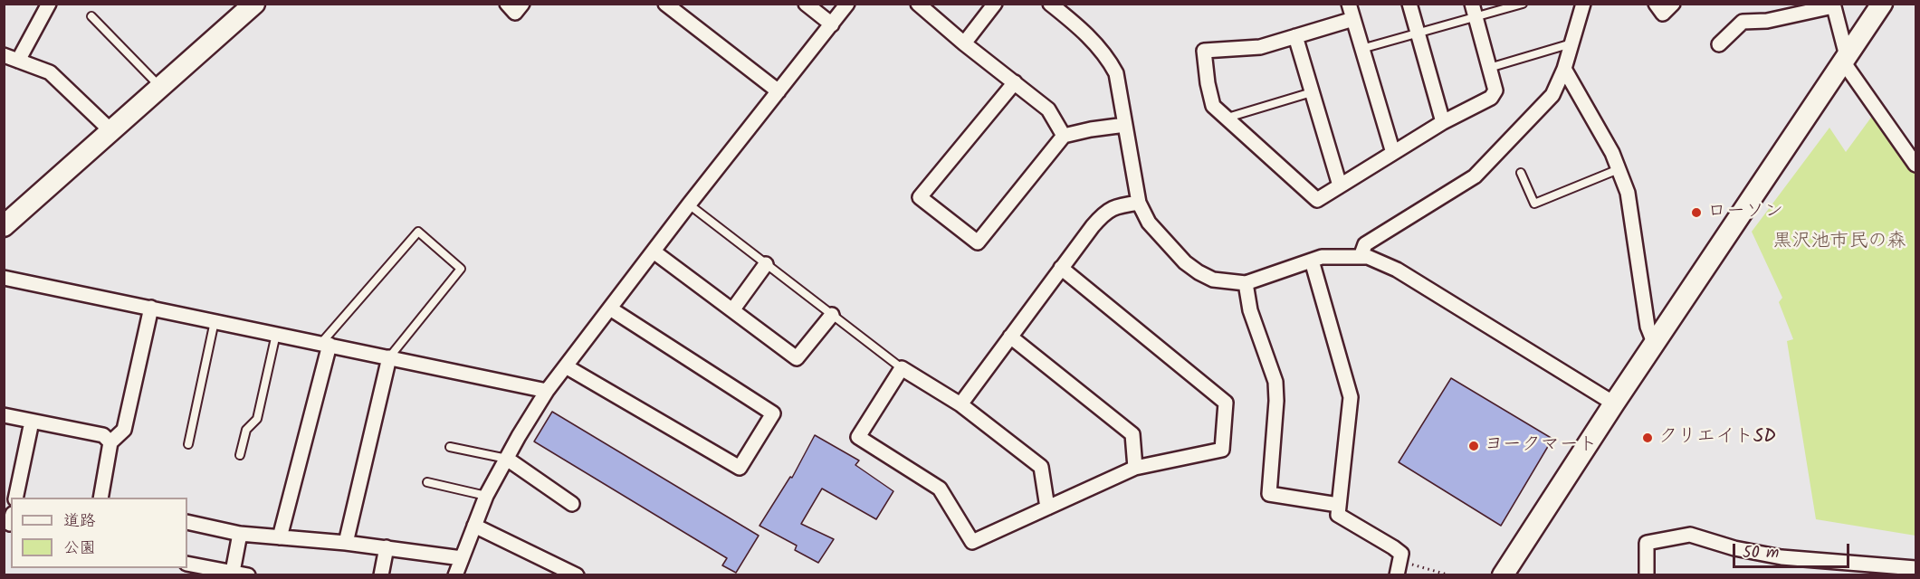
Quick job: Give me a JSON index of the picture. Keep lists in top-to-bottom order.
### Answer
{
  "parks": ["黒沢池市民の森"],
  "places": ["ローソン", "クリエイトSD", "ヨークマート"],
  "legend": ["道路", "公園"],
  "scale_bar": "50 m"
}
